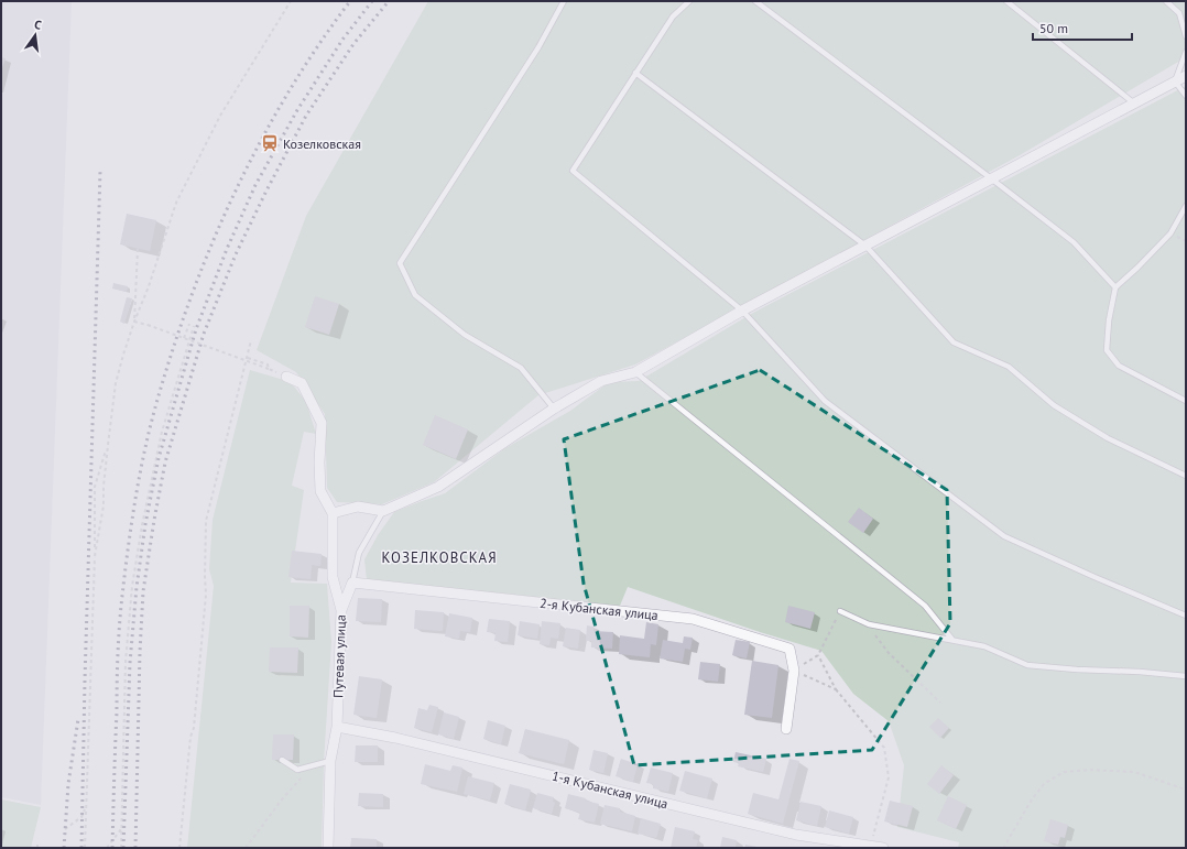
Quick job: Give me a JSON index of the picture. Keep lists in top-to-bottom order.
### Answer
{
  "streets": {
    "street": ["2-я Кубанская улица", "Путевая улица", "1-я Кубанская улица"]
  },
  "crossings": [
    ["Путевая улица", "1-я Кубанская улица"]
  ],
  "districts": ["КОЗЕЛКОВСКАЯ"],
  "places": {
    "station": ["Козелковская"]
  },
  "scale_bar": "50 m",
  "north": "top"
}
